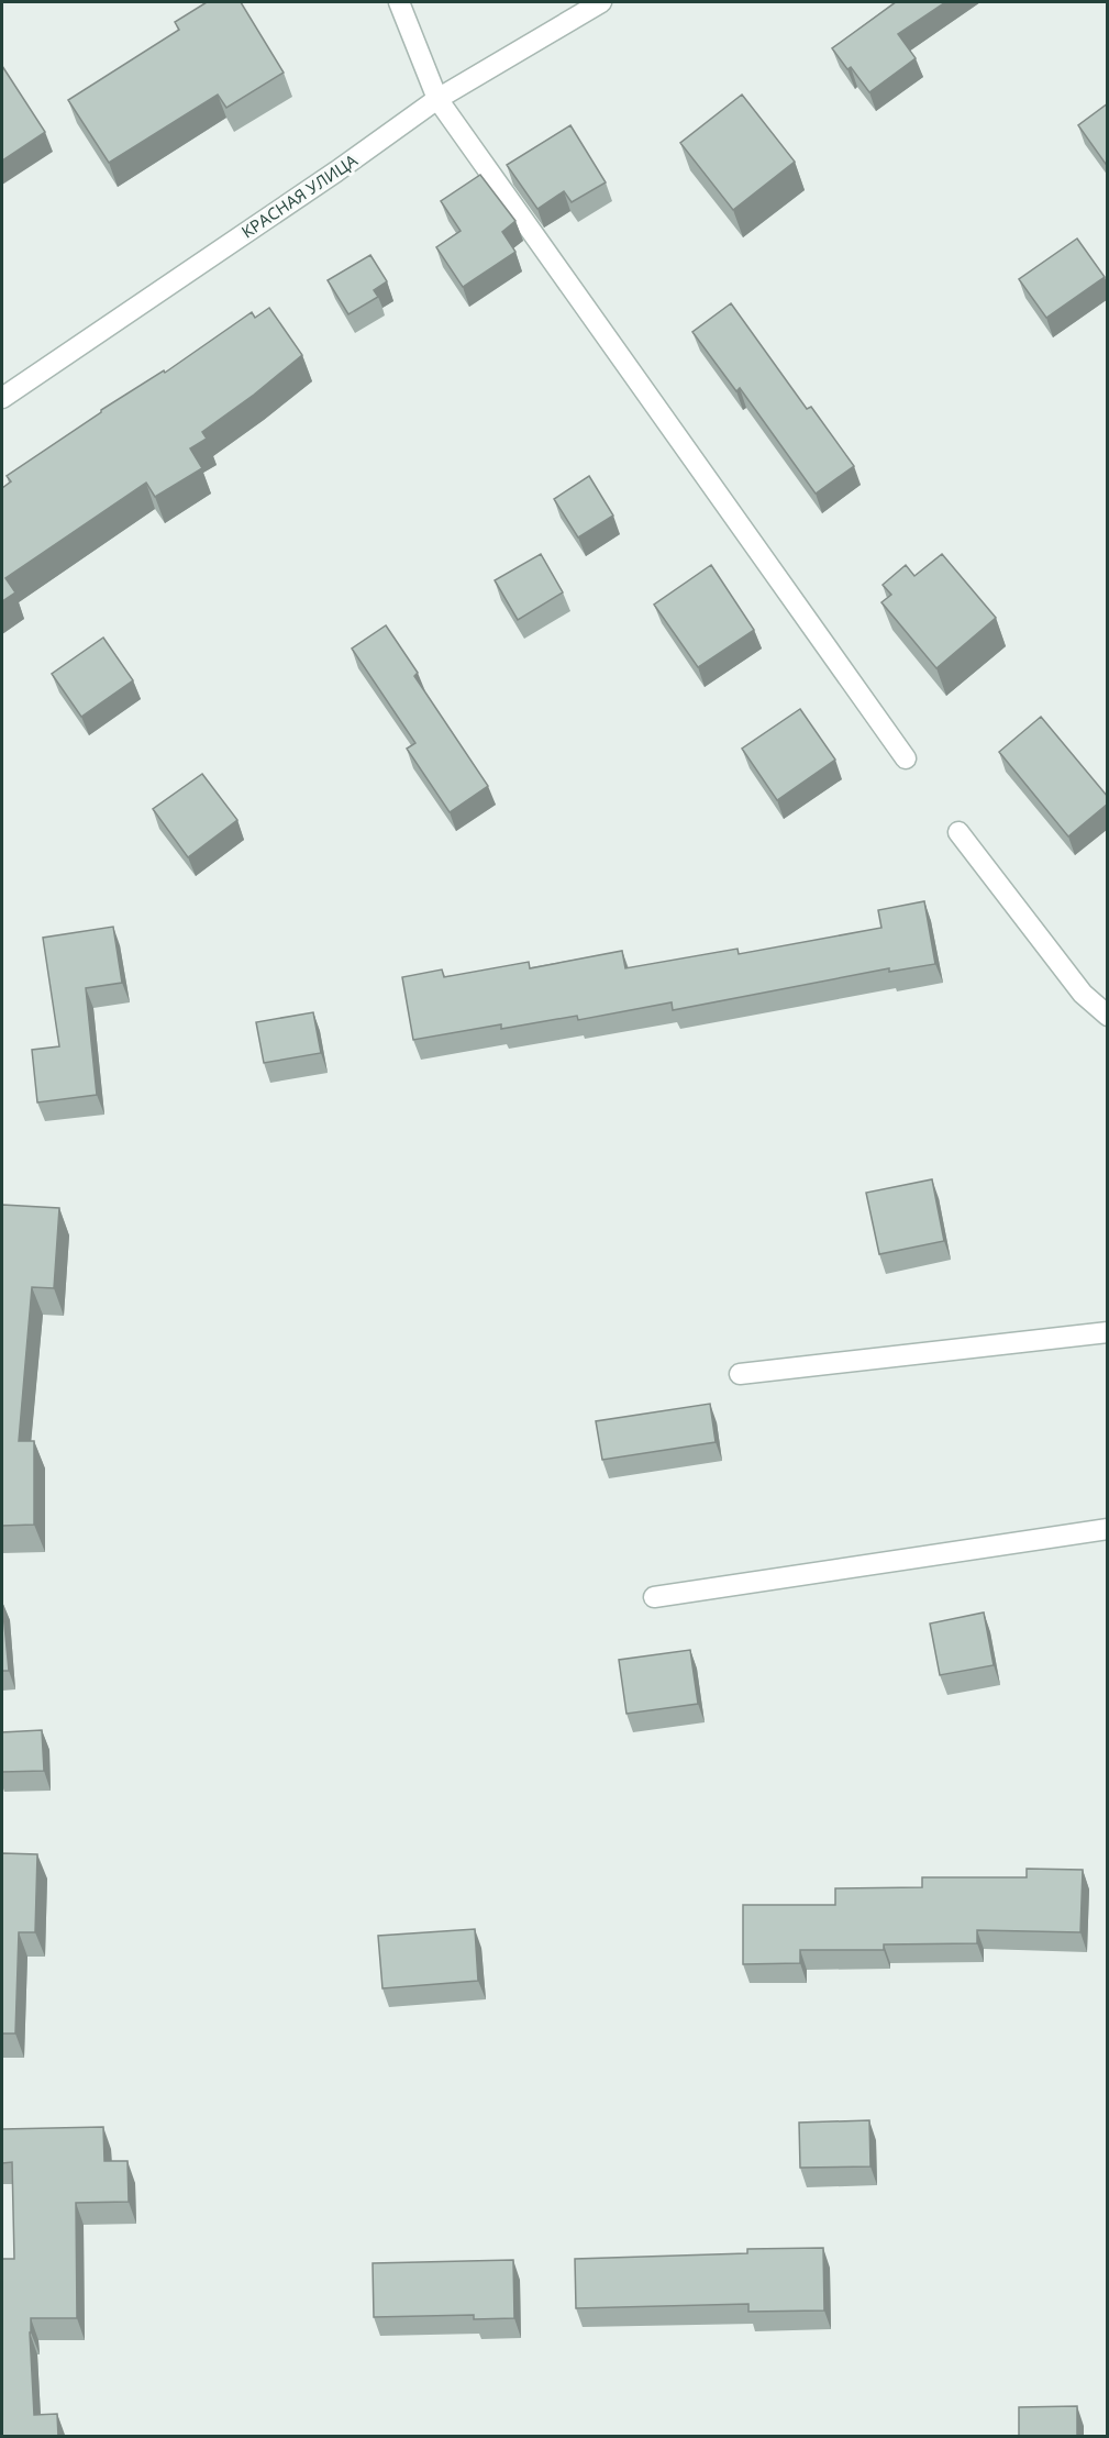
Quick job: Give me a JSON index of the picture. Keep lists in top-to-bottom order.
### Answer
{
  "streets": {
    "street": ["КРАСНАЯ УЛИЦА"]
  }
}
